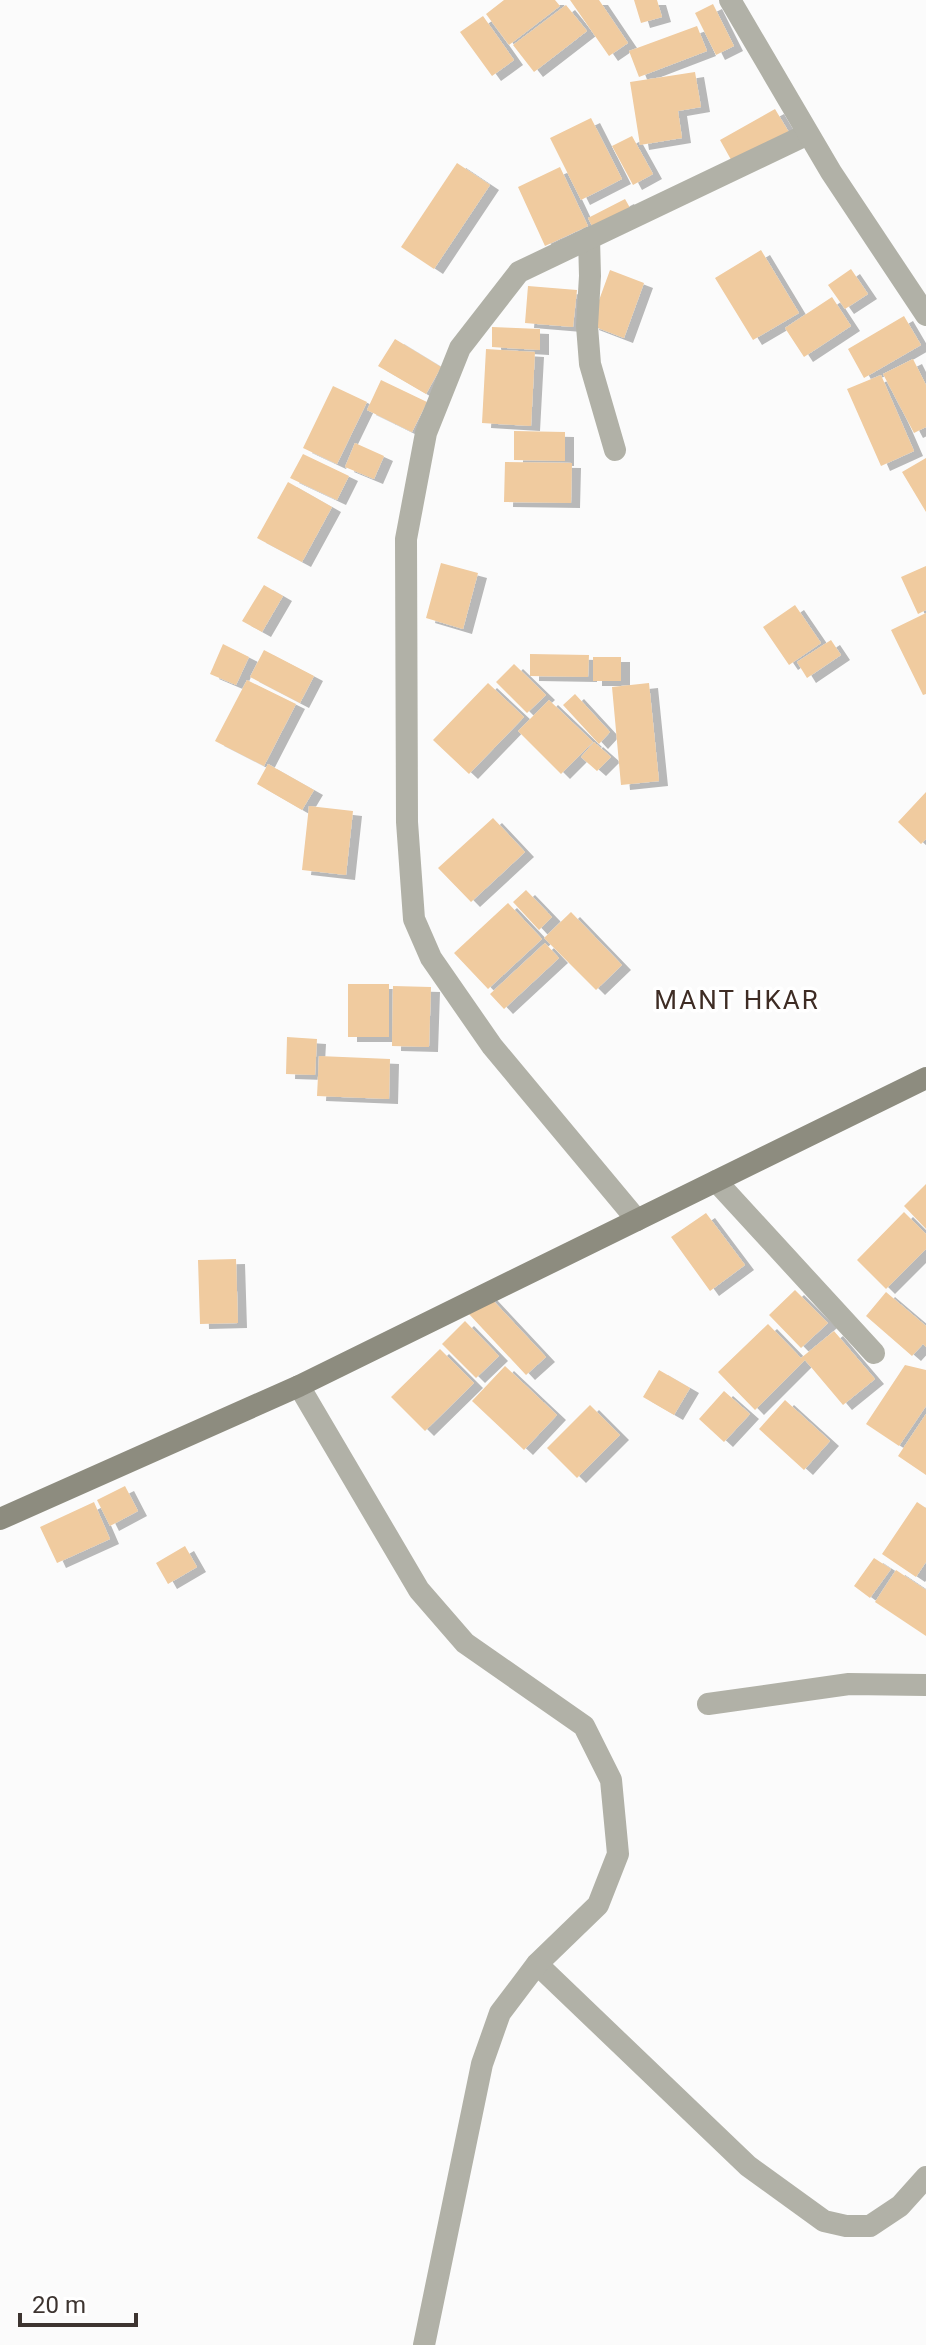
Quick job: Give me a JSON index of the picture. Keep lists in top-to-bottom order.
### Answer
{
  "districts": ["MANT HKAR"],
  "scale_bar": "20 m"
}
